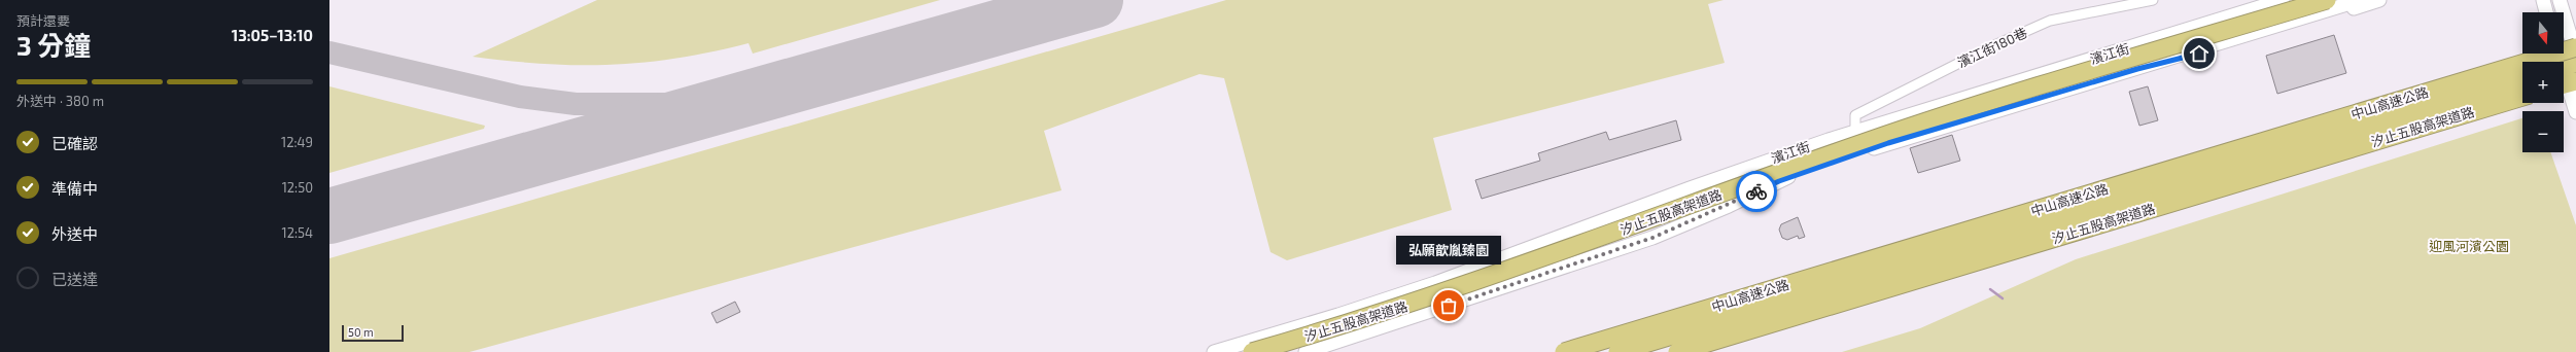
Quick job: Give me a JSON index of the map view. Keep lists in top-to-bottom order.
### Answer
{
  "streets": {
    "highway": ["中山高速公路", "汐止五股高架道路"],
    "main road": ["濱江街"],
    "street": ["濱江街180巷"]
  },
  "crossings": [
    ["濱江街180巷", "濱江街"]
  ],
  "parks": ["迎風河濱公園"],
  "places": ["弘願歆胤臻園"],
  "scale_bar": "50 m",
  "north": "bottom",
  "page": {
    "heading": ["3 分鐘", "預計還要", "13:05–13:10"],
    "map_buttons": ["+", "−"],
    "bar": "外送中 · 380 m",
    "list": [
      ["已確認", "12:49"],
      ["準備中", "12:50"],
      ["外送中", "12:54"],
      "已送達"
    ],
    "bubble": "弘願歆胤臻園",
    "scale": "50 m"
  }
}
